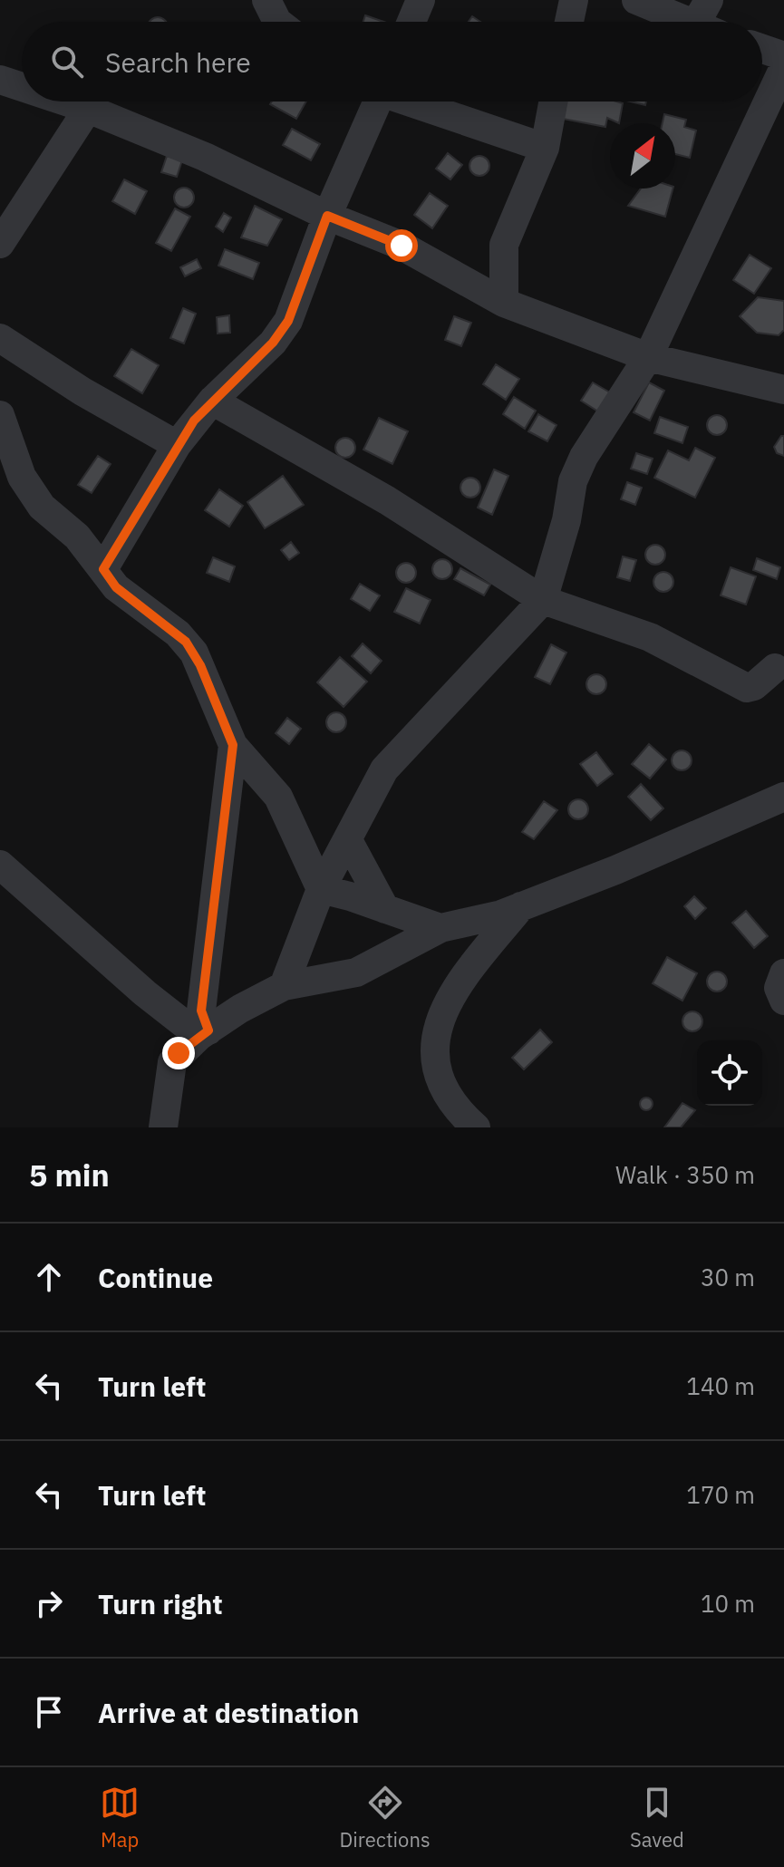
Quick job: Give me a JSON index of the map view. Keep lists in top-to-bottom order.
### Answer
{
  "north": "top right",
  "page": {
    "search": "Search here",
    "heading": ["5 min", "Walk · 350 m"],
    "list": [
      ["Continue", "30 m"],
      ["Turn left", "140 m"],
      ["Turn left", "170 m"],
      ["Turn right", "10 m"],
      "Arrive at destination"
    ],
    "nav": ["Map", "Directions", "Saved"]
  }
}
